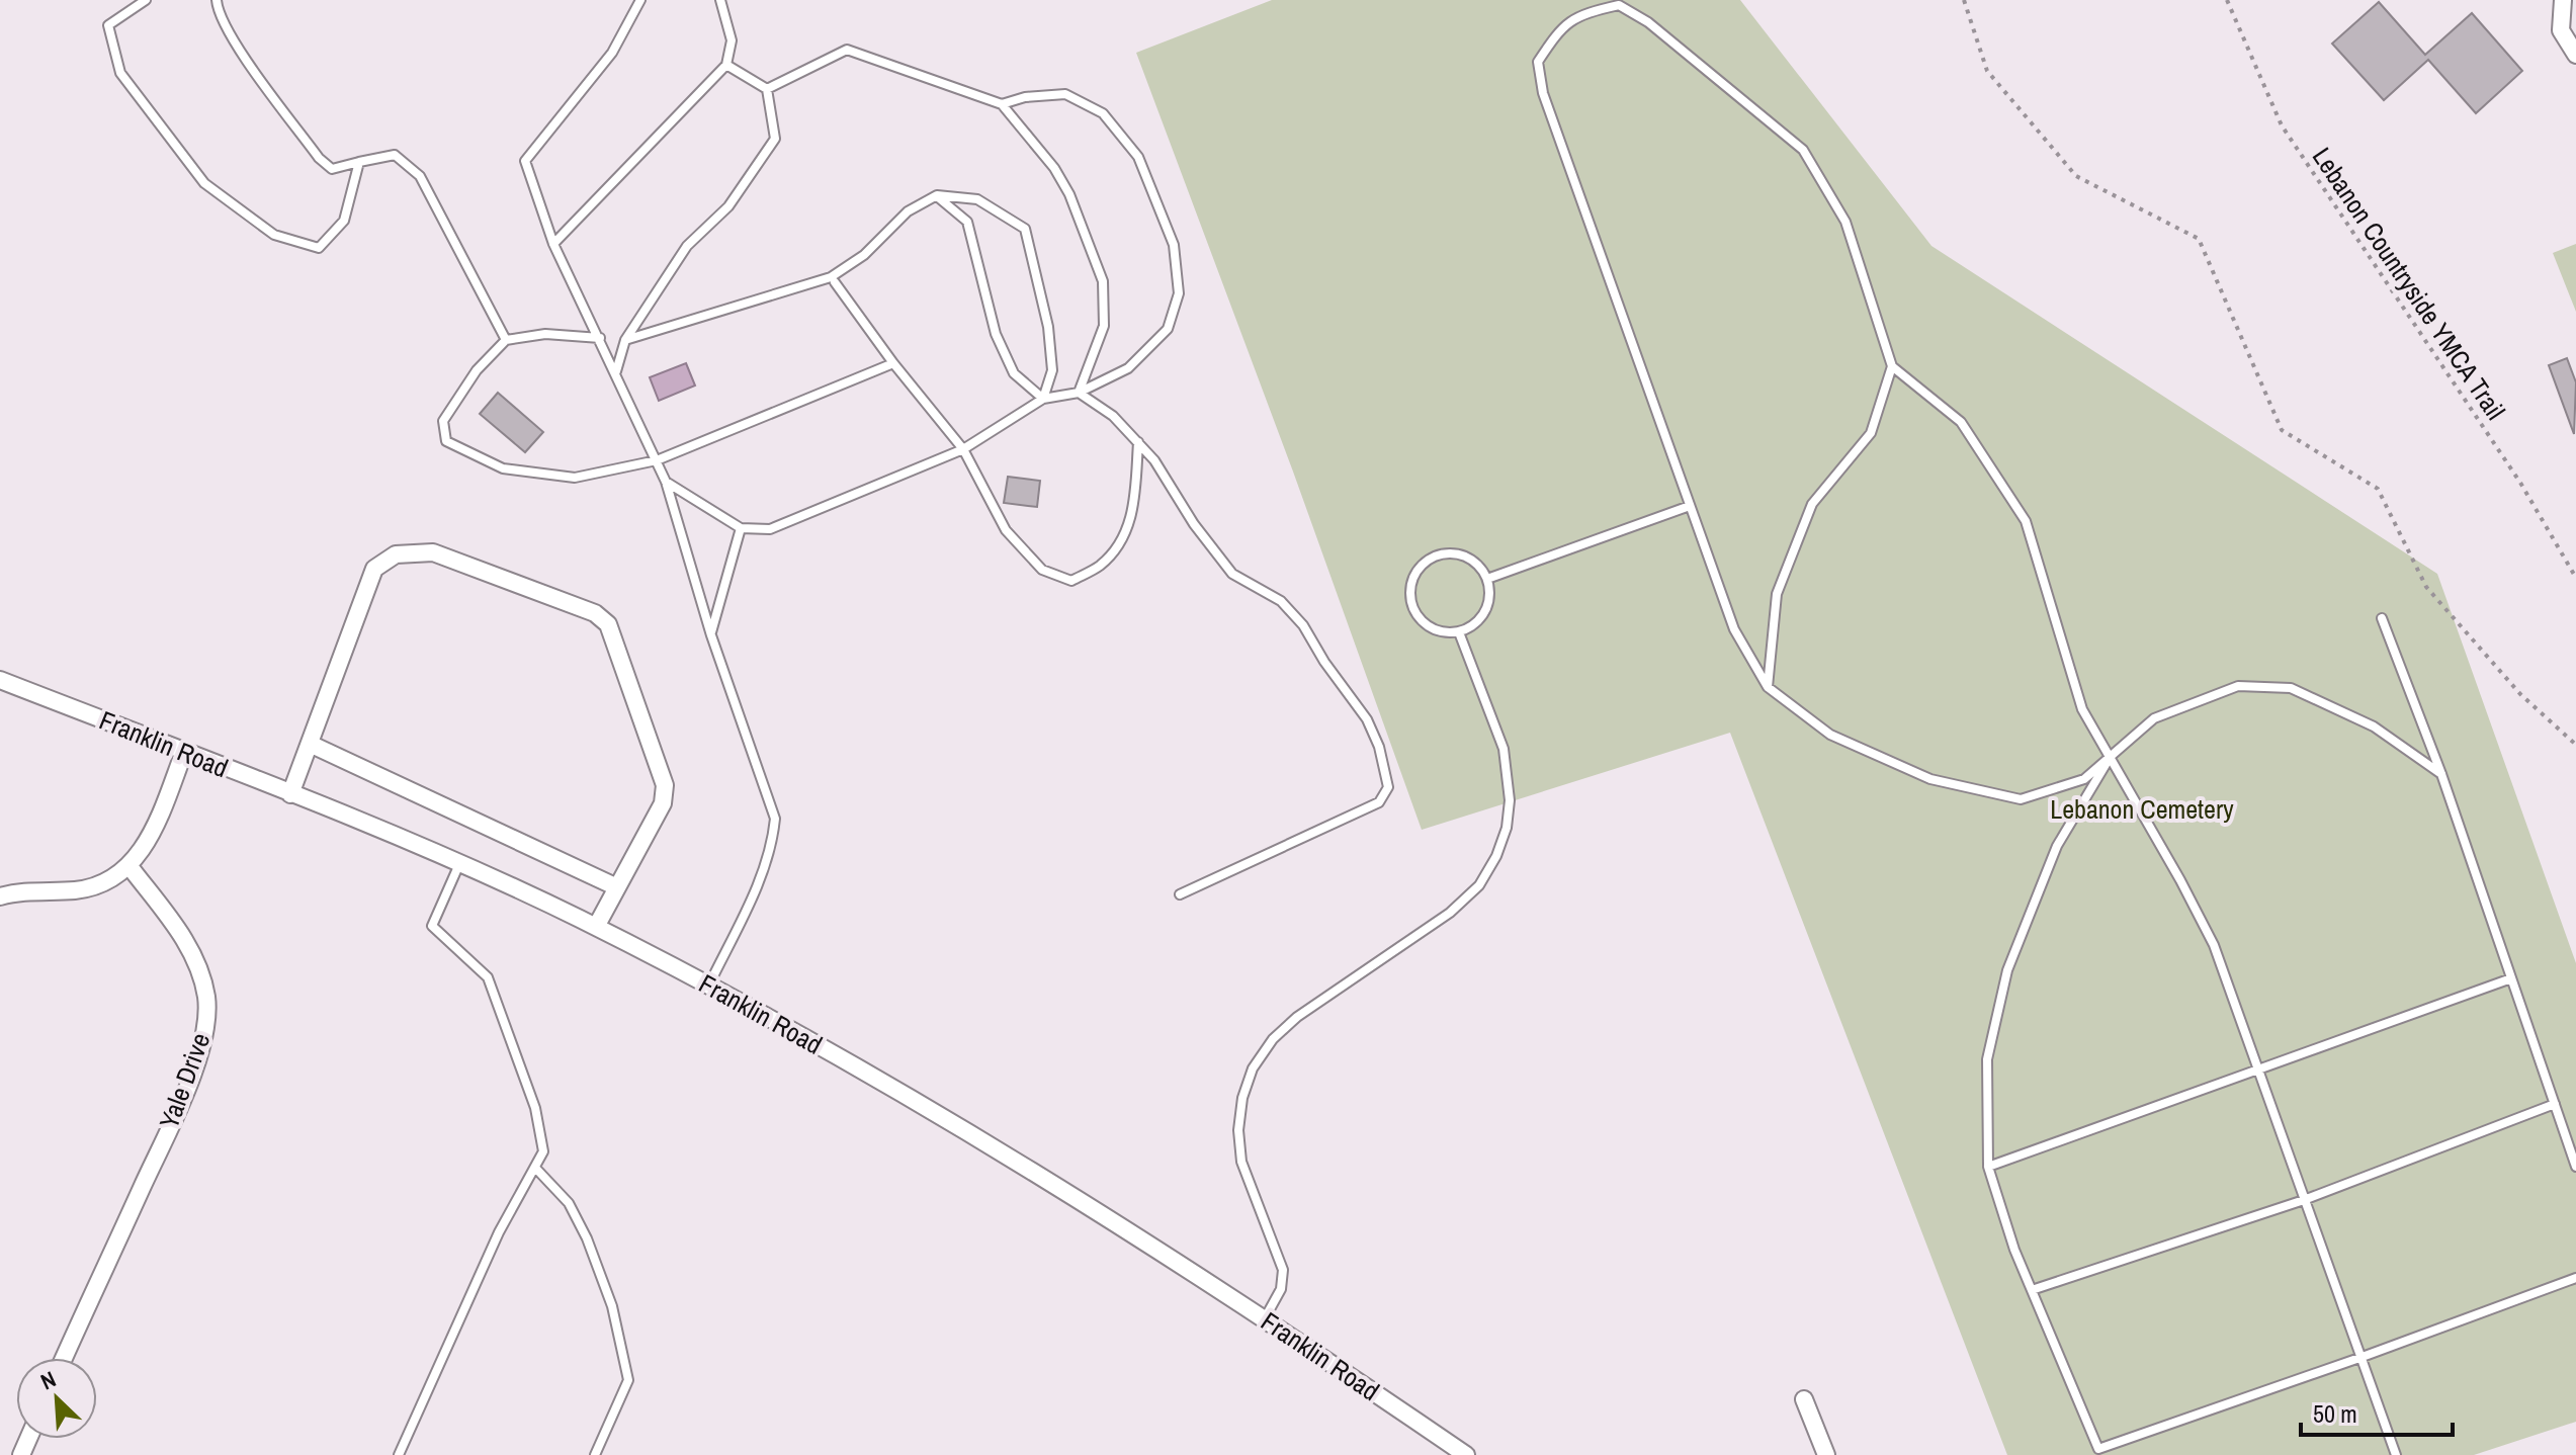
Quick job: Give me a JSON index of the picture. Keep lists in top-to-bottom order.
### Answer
{
  "streets": {
    "street": ["Franklin Road", "Yale Drive"],
    "path": ["Lebanon Countryside YMCA Trail"]
  },
  "parks": ["Lebanon Cemetery"],
  "scale_bar": "50 m",
  "north": "top left"
}
